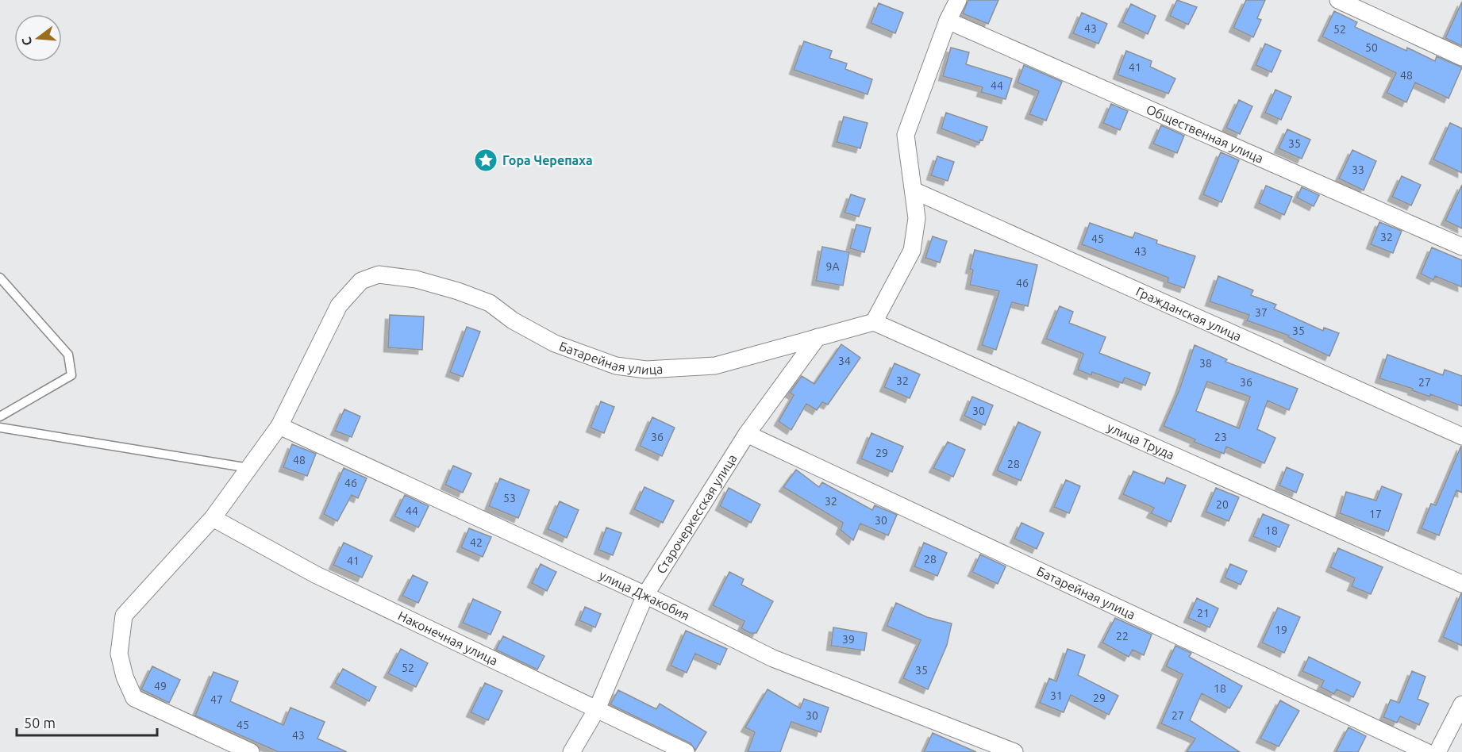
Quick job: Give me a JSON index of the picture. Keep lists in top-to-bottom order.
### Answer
{
  "streets": {
    "street": [
      "Общественная улица",
      "Гражданская улица",
      "Батарейная улица",
      "улица Труда",
      "Старочеркесская улица",
      "улица Джакобия",
      "Наконечная улица"
    ]
  },
  "crossings": [
    ["Батарейная улица", "Старочеркесская улица"],
    ["Батарейная улица", "улица Джакобия"],
    ["Батарейная улица", "Наконечная улица"],
    ["Старочеркесская улица", "улица Джакобия"],
    ["Старочеркесская улица", "Наконечная улица"]
  ],
  "places": {
    "place": ["Гора Черепаха"]
  },
  "house_numbers": [
    "43",
    "52",
    "50",
    "41",
    "48",
    "44",
    "35",
    "33",
    "32",
    "45",
    "43",
    "9А",
    "46",
    "37",
    "35",
    "34",
    "38",
    "32",
    "36",
    "27",
    "30",
    "36",
    "23",
    "29",
    "48",
    "28",
    "46",
    "53",
    "32",
    "20",
    "44",
    "17",
    "30",
    "18",
    "42",
    "28",
    "41",
    "21",
    "19",
    "22",
    "39",
    "52",
    "35",
    "49",
    "18",
    "31",
    "29",
    "47",
    "30",
    "27",
    "45",
    "43"
  ],
  "scale_bar": "50 m",
  "north": "left"
}
